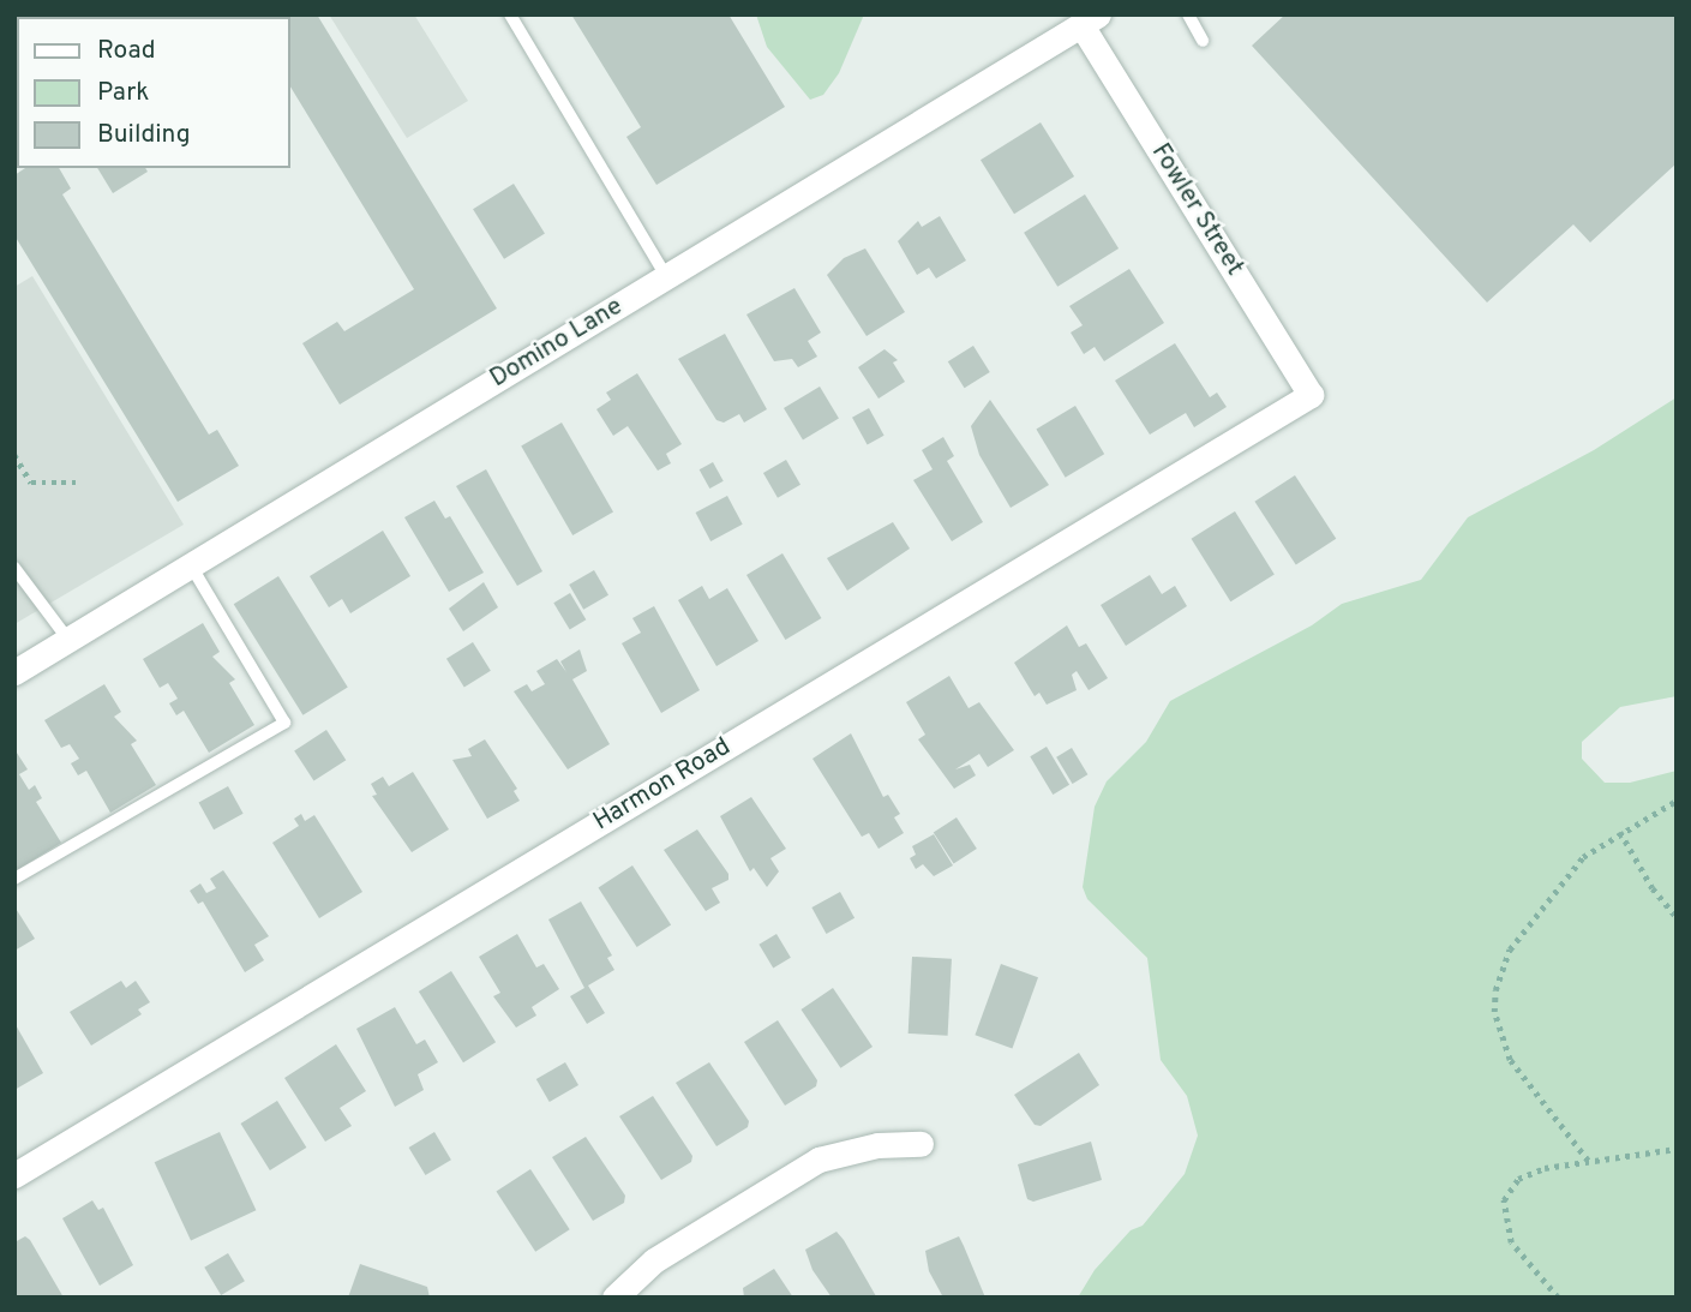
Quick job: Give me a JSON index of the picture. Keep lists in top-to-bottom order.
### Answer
{
  "streets": {
    "street": ["Fowler Street", "Domino Lane", "Harmon Road"]
  },
  "crossings": [
    ["Fowler Street", "Domino Lane"],
    ["Fowler Street", "Harmon Road"]
  ],
  "legend": ["Road", "Park", "Building"]
}
